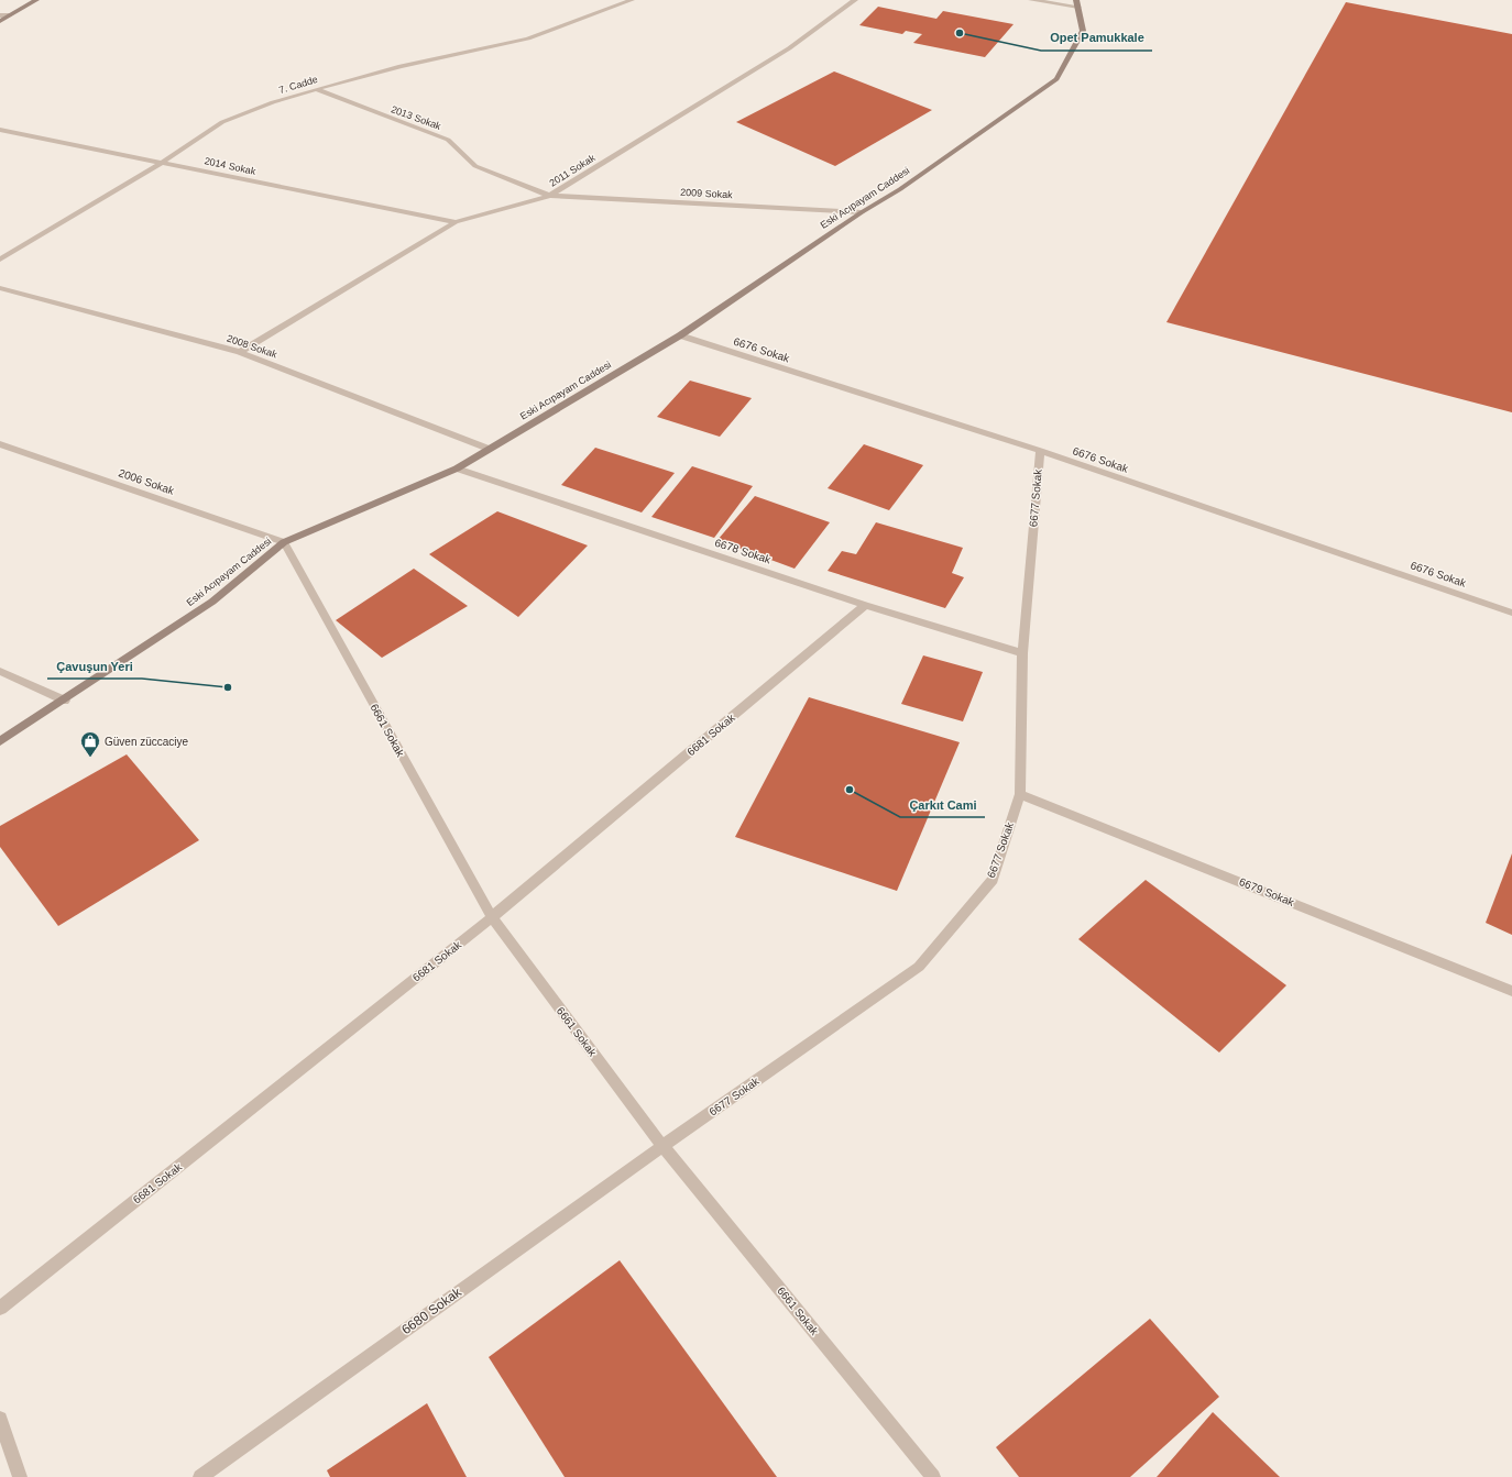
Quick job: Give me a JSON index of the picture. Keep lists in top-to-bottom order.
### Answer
{
  "streets": {
    "main road": ["Eski Acıpayam Caddesi"],
    "street": [
      "7. Cadde",
      "2013 Sokak",
      "2014 Sokak",
      "2011 Sokak",
      "2009 Sokak",
      "2008 Sokak",
      "6676 Sokak",
      "2006 Sokak",
      "6677 Sokak",
      "6678 Sokak",
      "6661 Sokak",
      "6681 Sokak",
      "6679 Sokak",
      "6680 Sokak"
    ]
  },
  "crossings": [
    ["7. Cadde", "2013 Sokak"],
    ["7. Cadde", "2014 Sokak"],
    ["2013 Sokak", "2011 Sokak"],
    ["2013 Sokak", "2009 Sokak"],
    ["2014 Sokak", "2011 Sokak"],
    ["2011 Sokak", "2009 Sokak"],
    ["2011 Sokak", "2008 Sokak"],
    ["2009 Sokak", "Eski Acıpayam Caddesi"],
    ["Eski Acıpayam Caddesi", "2008 Sokak"],
    ["Eski Acıpayam Caddesi", "6676 Sokak"],
    ["Eski Acıpayam Caddesi", "2006 Sokak"],
    ["Eski Acıpayam Caddesi", "6678 Sokak"],
    ["Eski Acıpayam Caddesi", "6661 Sokak"],
    ["6676 Sokak", "6677 Sokak"],
    ["2006 Sokak", "6661 Sokak"],
    ["6677 Sokak", "6678 Sokak"],
    ["6677 Sokak", "6661 Sokak"],
    ["6677 Sokak", "6679 Sokak"],
    ["6677 Sokak", "6680 Sokak"],
    ["6678 Sokak", "6681 Sokak"],
    ["6661 Sokak", "6681 Sokak"],
    ["6661 Sokak", "6680 Sokak"]
  ],
  "places": {
    "other": ["Opet Pamukkale", "Çavuşun Yeri", "Çarkıt Cami"],
    "shop": ["Güven züccaciye"]
  }
}
